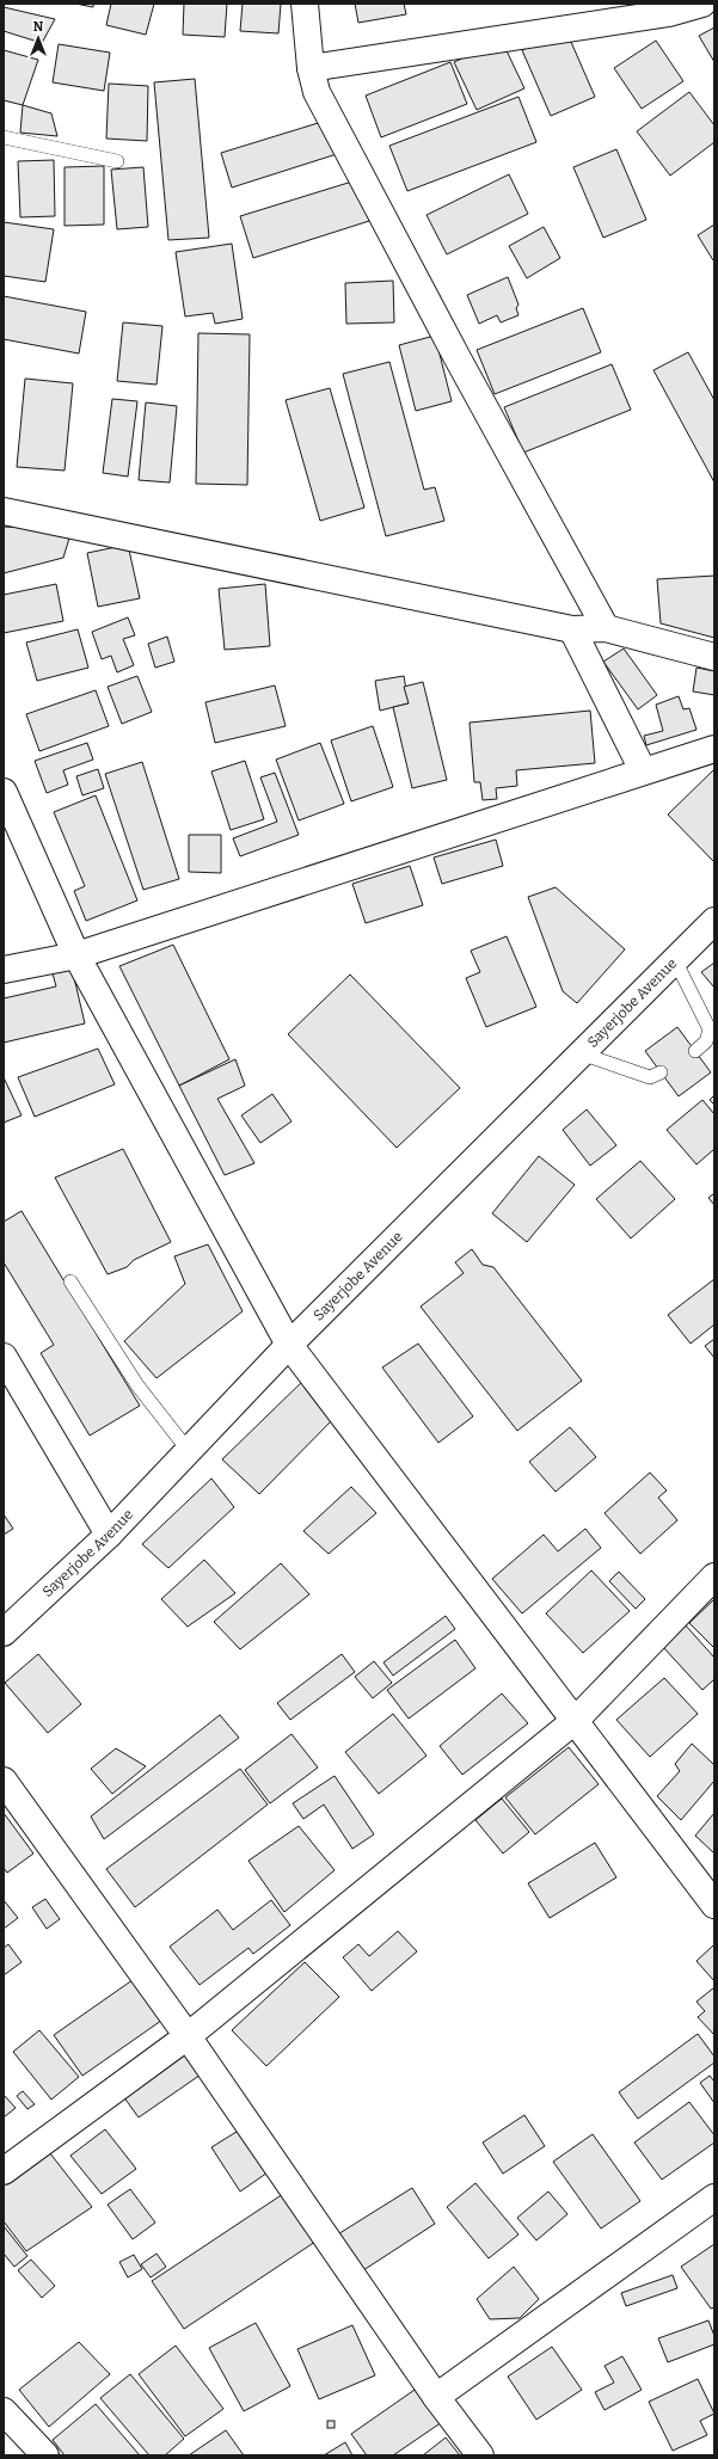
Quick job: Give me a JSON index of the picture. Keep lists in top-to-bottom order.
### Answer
{
  "streets": {
    "street": ["Sayerjobe Avenue"]
  },
  "north": "top"
}
